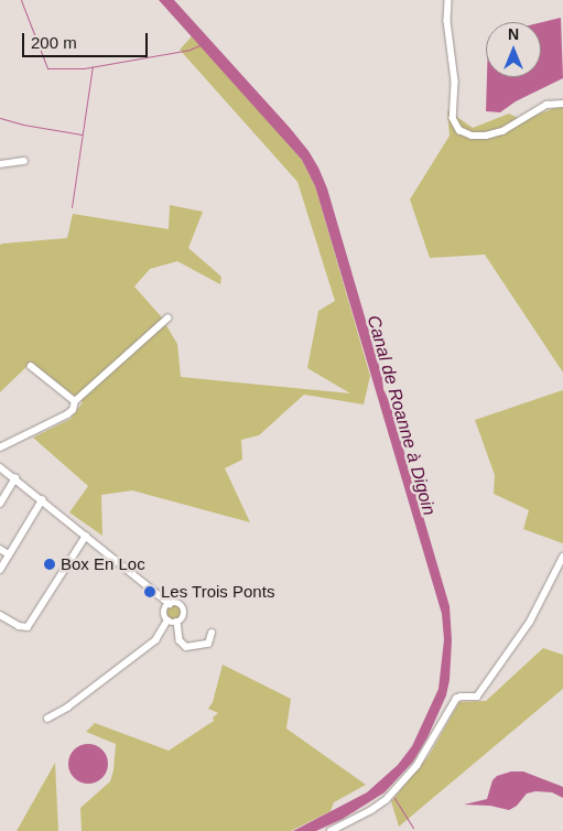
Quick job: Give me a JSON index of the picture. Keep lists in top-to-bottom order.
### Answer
{
  "water": ["Canal de Roanne à Digoin"],
  "places": ["Box En Loc", "Les Trois Ponts"],
  "scale_bar": "200 m",
  "north": "top"
}
